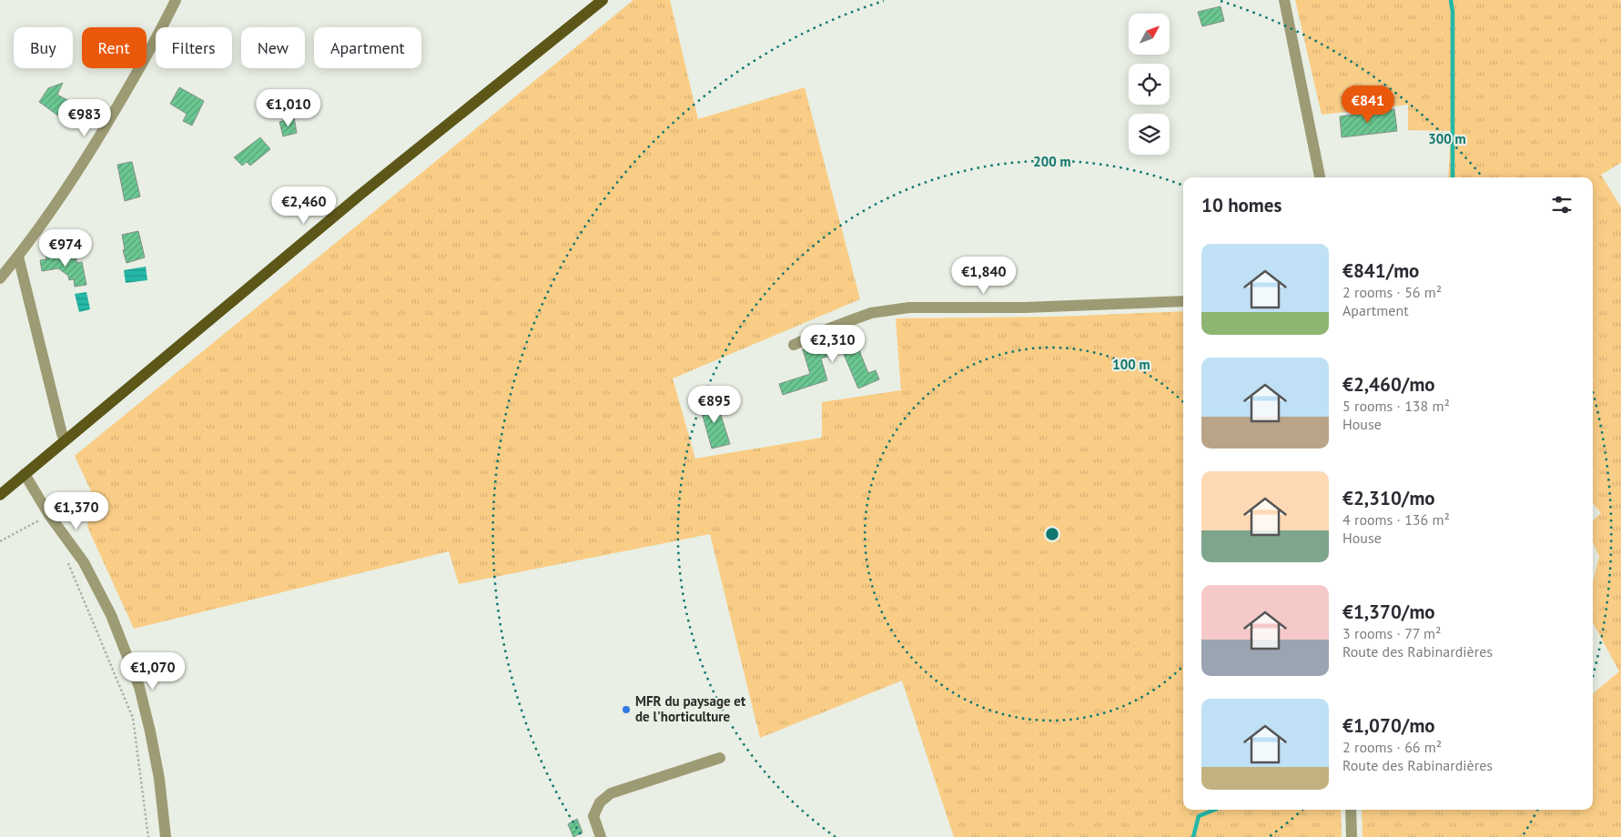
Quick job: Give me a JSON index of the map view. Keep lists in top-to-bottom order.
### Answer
{
  "places": ["MFR du paysage et de l'horticulture"],
  "north": "top right",
  "page": {
    "chip": [
      "Buy",
      "Rent",
      "Filters",
      "New",
      "Apartment"
    ],
    "price": [
      "€841",
      "€1,010",
      "€983",
      "€2,460",
      "€974",
      "€1,840",
      "€2,310",
      "€895",
      "€1,370",
      "€1,070"
    ],
    "heading": "10 homes",
    "list": [
      {
        "name": "€841/mo",
        "note": "2 rooms · 56 m² · Apartment"
      },
      {
        "name": "€2,460/mo",
        "note": "5 rooms · 138 m² · House"
      },
      {
        "name": "€2,310/mo",
        "note": "4 rooms · 136 m² · House"
      },
      {
        "name": "€1,370/mo",
        "note": "3 rooms · 77 m² · Route des Rabinardières"
      },
      {
        "name": "€1,070/mo",
        "note": "2 rooms · 66 m² · Route des Rabinardières"
      }
    ]
  },
  "rings": ["300 m", "200 m", "100 m"]
}
